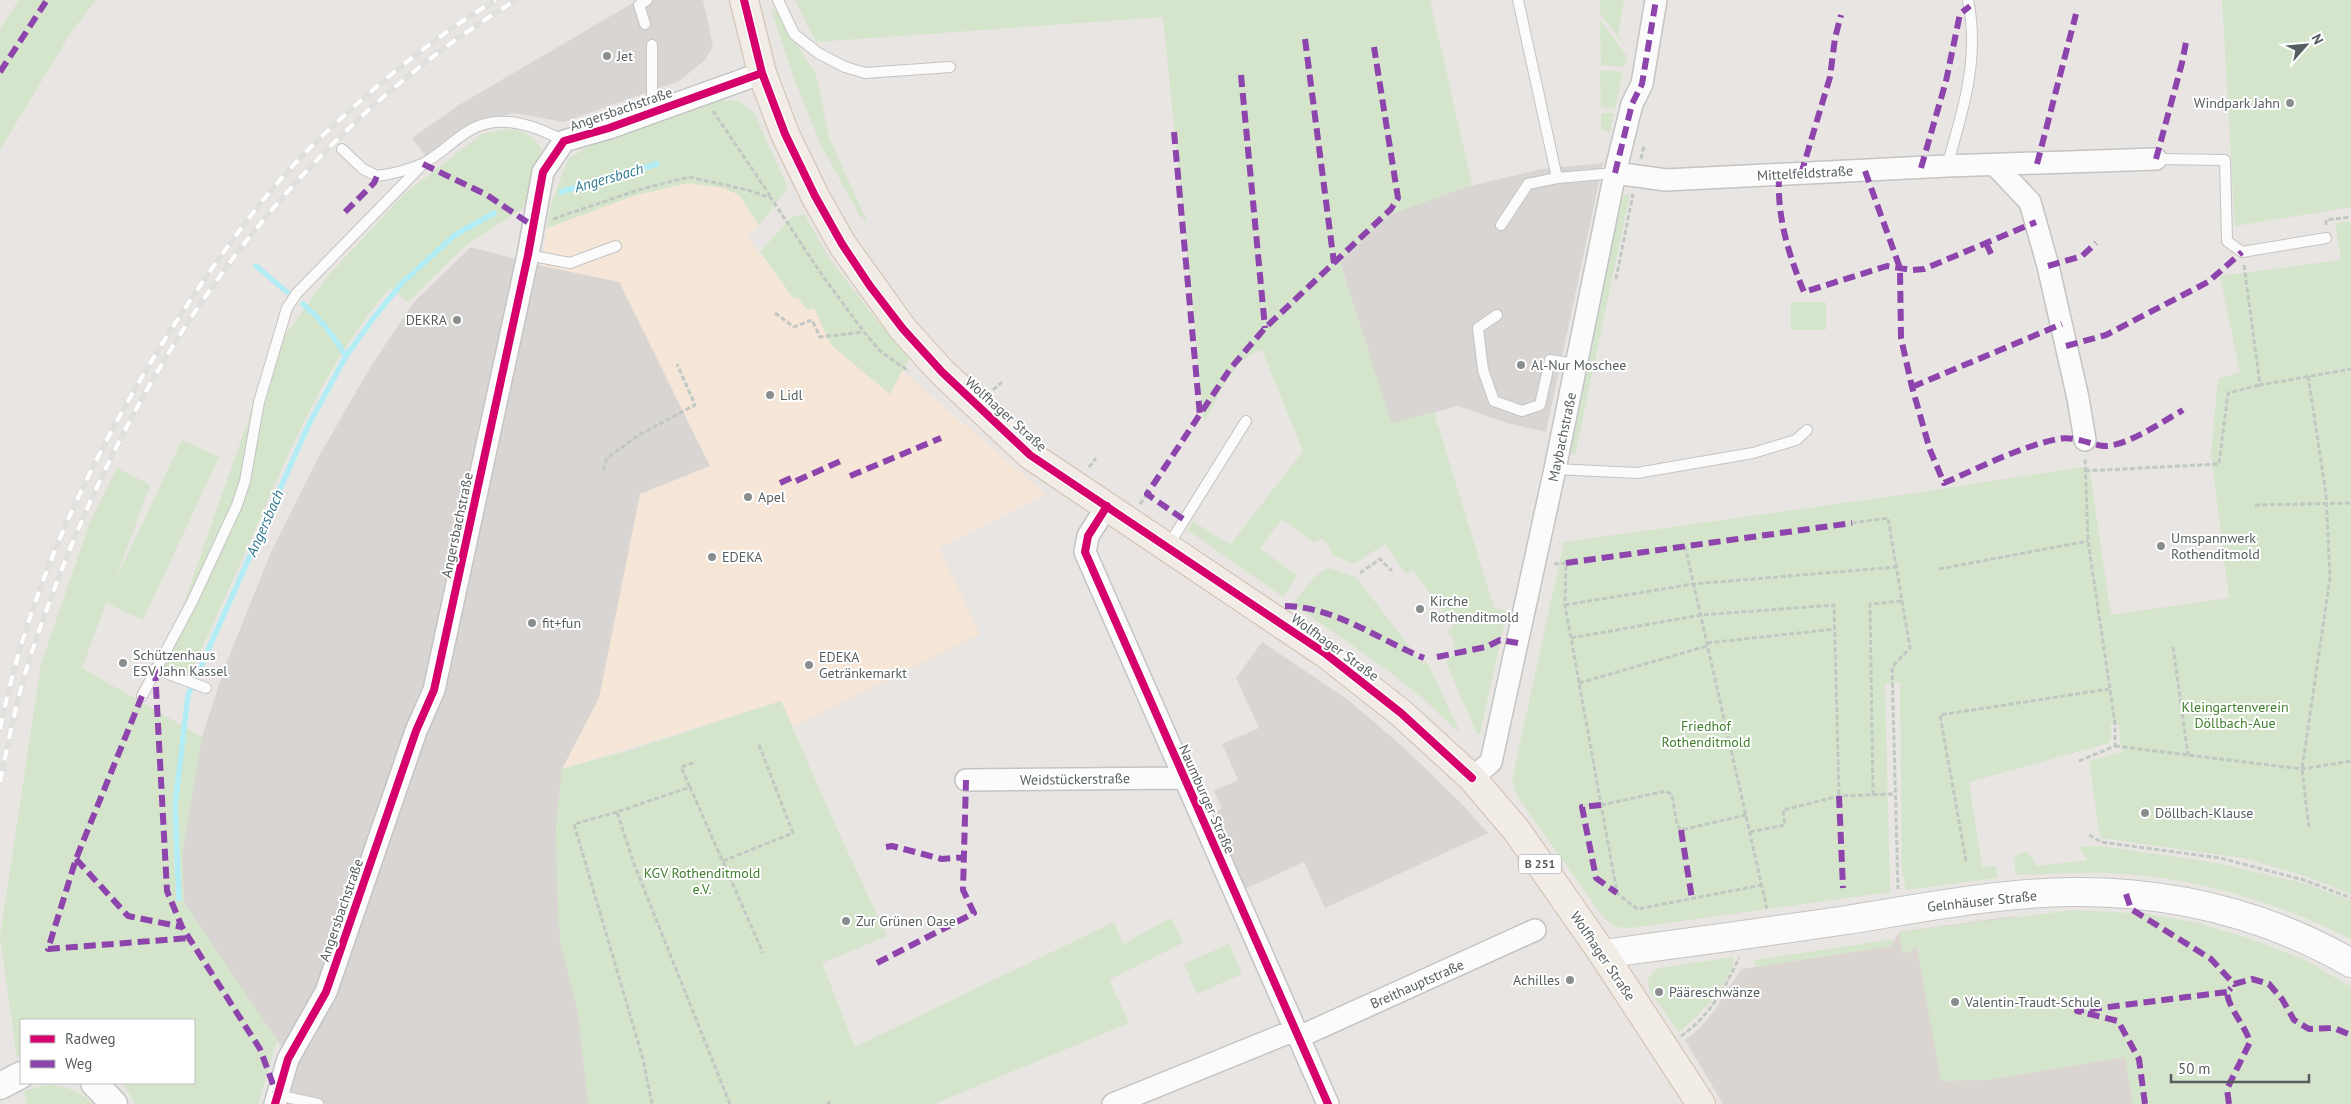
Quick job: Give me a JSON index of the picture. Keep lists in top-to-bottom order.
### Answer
{
  "streets": {
    "main road": ["Wolfhager Straße", "B 251", "Gelnhäuser Straße"],
    "street": [
      "Angersbachstraße",
      "Mittelfeldstraße",
      "Maybachstraße",
      "Weidstückerstraße",
      "Naumburger Straße",
      "Breithauptstraße"
    ]
  },
  "crossings": [
    ["Angersbachstraße", "Wolfhager Straße"],
    ["Mittelfeldstraße", "Maybachstraße"],
    ["Wolfhager Straße", "Maybachstraße"],
    ["Wolfhager Straße", "Naumburger Straße"],
    ["Wolfhager Straße", "Gelnhäuser Straße"],
    ["Weidstückerstraße", "Naumburger Straße"],
    ["Naumburger Straße", "Breithauptstraße"]
  ],
  "water": ["Angersbach"],
  "parks": ["Kleingartenverein Döllbach-Aue", "Friedhof Rothenditmold", "KGV Rothenditmold e.V."],
  "places": [
    "Jet",
    "Windpark Jahn",
    "DEKRA",
    "Al-Nur Moschee",
    "Lidl",
    "Apel",
    "Umspannwerk Rothenditmold",
    "EDEKA",
    "Kirche Rothenditmold",
    "fit+fun",
    "Schützenhaus ESV Jahn Kassel",
    "EDEKA Getränkemarkt",
    "Döllbach-Klause",
    "Zur Grünen Oase",
    "Achilles",
    "Pääreschwänze",
    "Valentin-Traudt-Schule"
  ],
  "legend": ["Radweg", "Weg"],
  "scale_bar": "50 m",
  "north": "top right"
}
